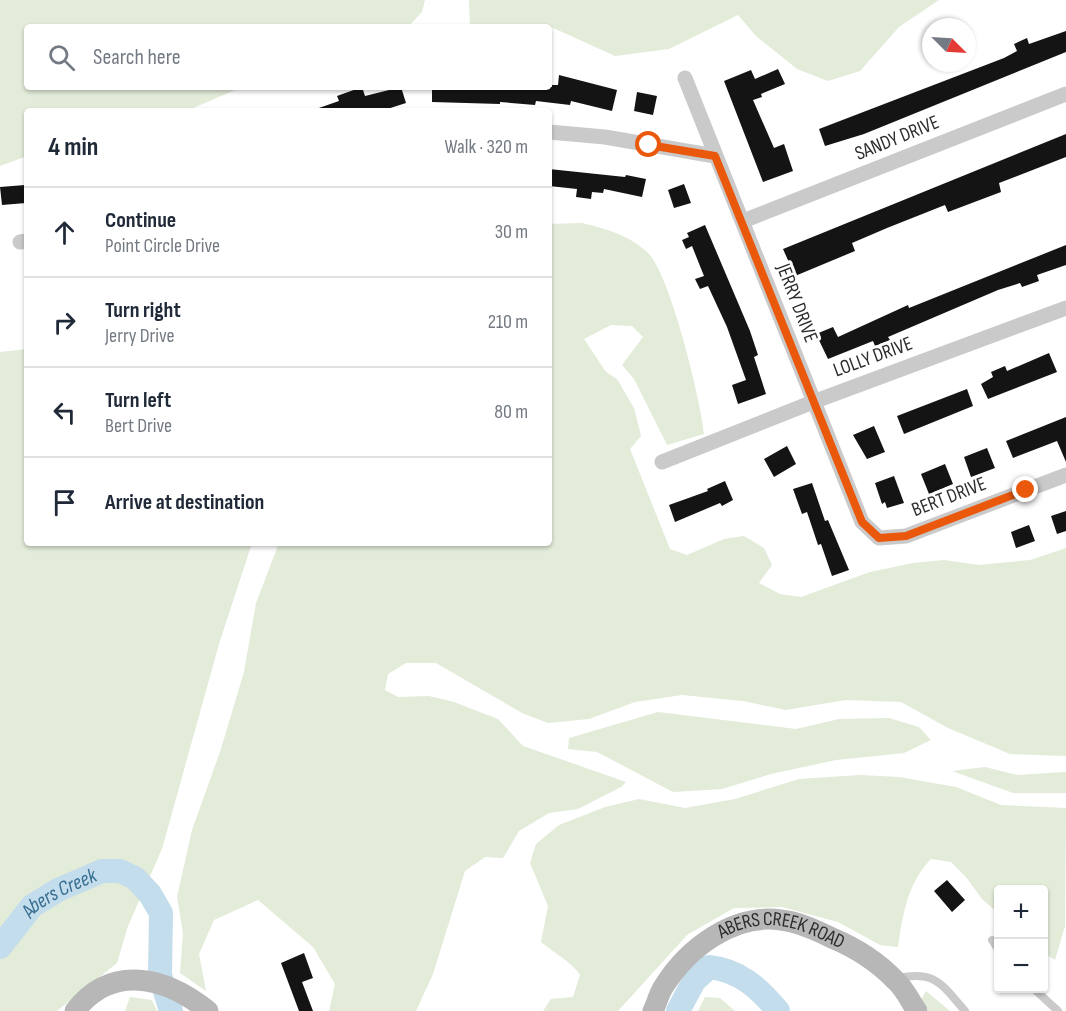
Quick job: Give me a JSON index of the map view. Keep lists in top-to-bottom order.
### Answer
{
  "streets": {
    "street": [
      "SANDY DRIVE",
      "JERRY DRIVE",
      "LOLLY DRIVE",
      "BERT DRIVE",
      "ABERS CREEK ROAD"
    ]
  },
  "crossings": [
    ["SANDY DRIVE", "JERRY DRIVE"],
    ["JERRY DRIVE", "LOLLY DRIVE"],
    ["JERRY DRIVE", "BERT DRIVE"]
  ],
  "water": ["Abers Creek"],
  "north": "bottom right",
  "page": {
    "search": "Search here",
    "heading": ["4 min", "Walk · 320 m"],
    "list": [
      ["Continue", "Point Circle Drive", "30 m"],
      ["Turn right", "Jerry Drive", "210 m"],
      ["Turn left", "Bert Drive", "80 m"],
      "Arrive at destination"
    ],
    "map_buttons": ["+", "−"]
  }
}
